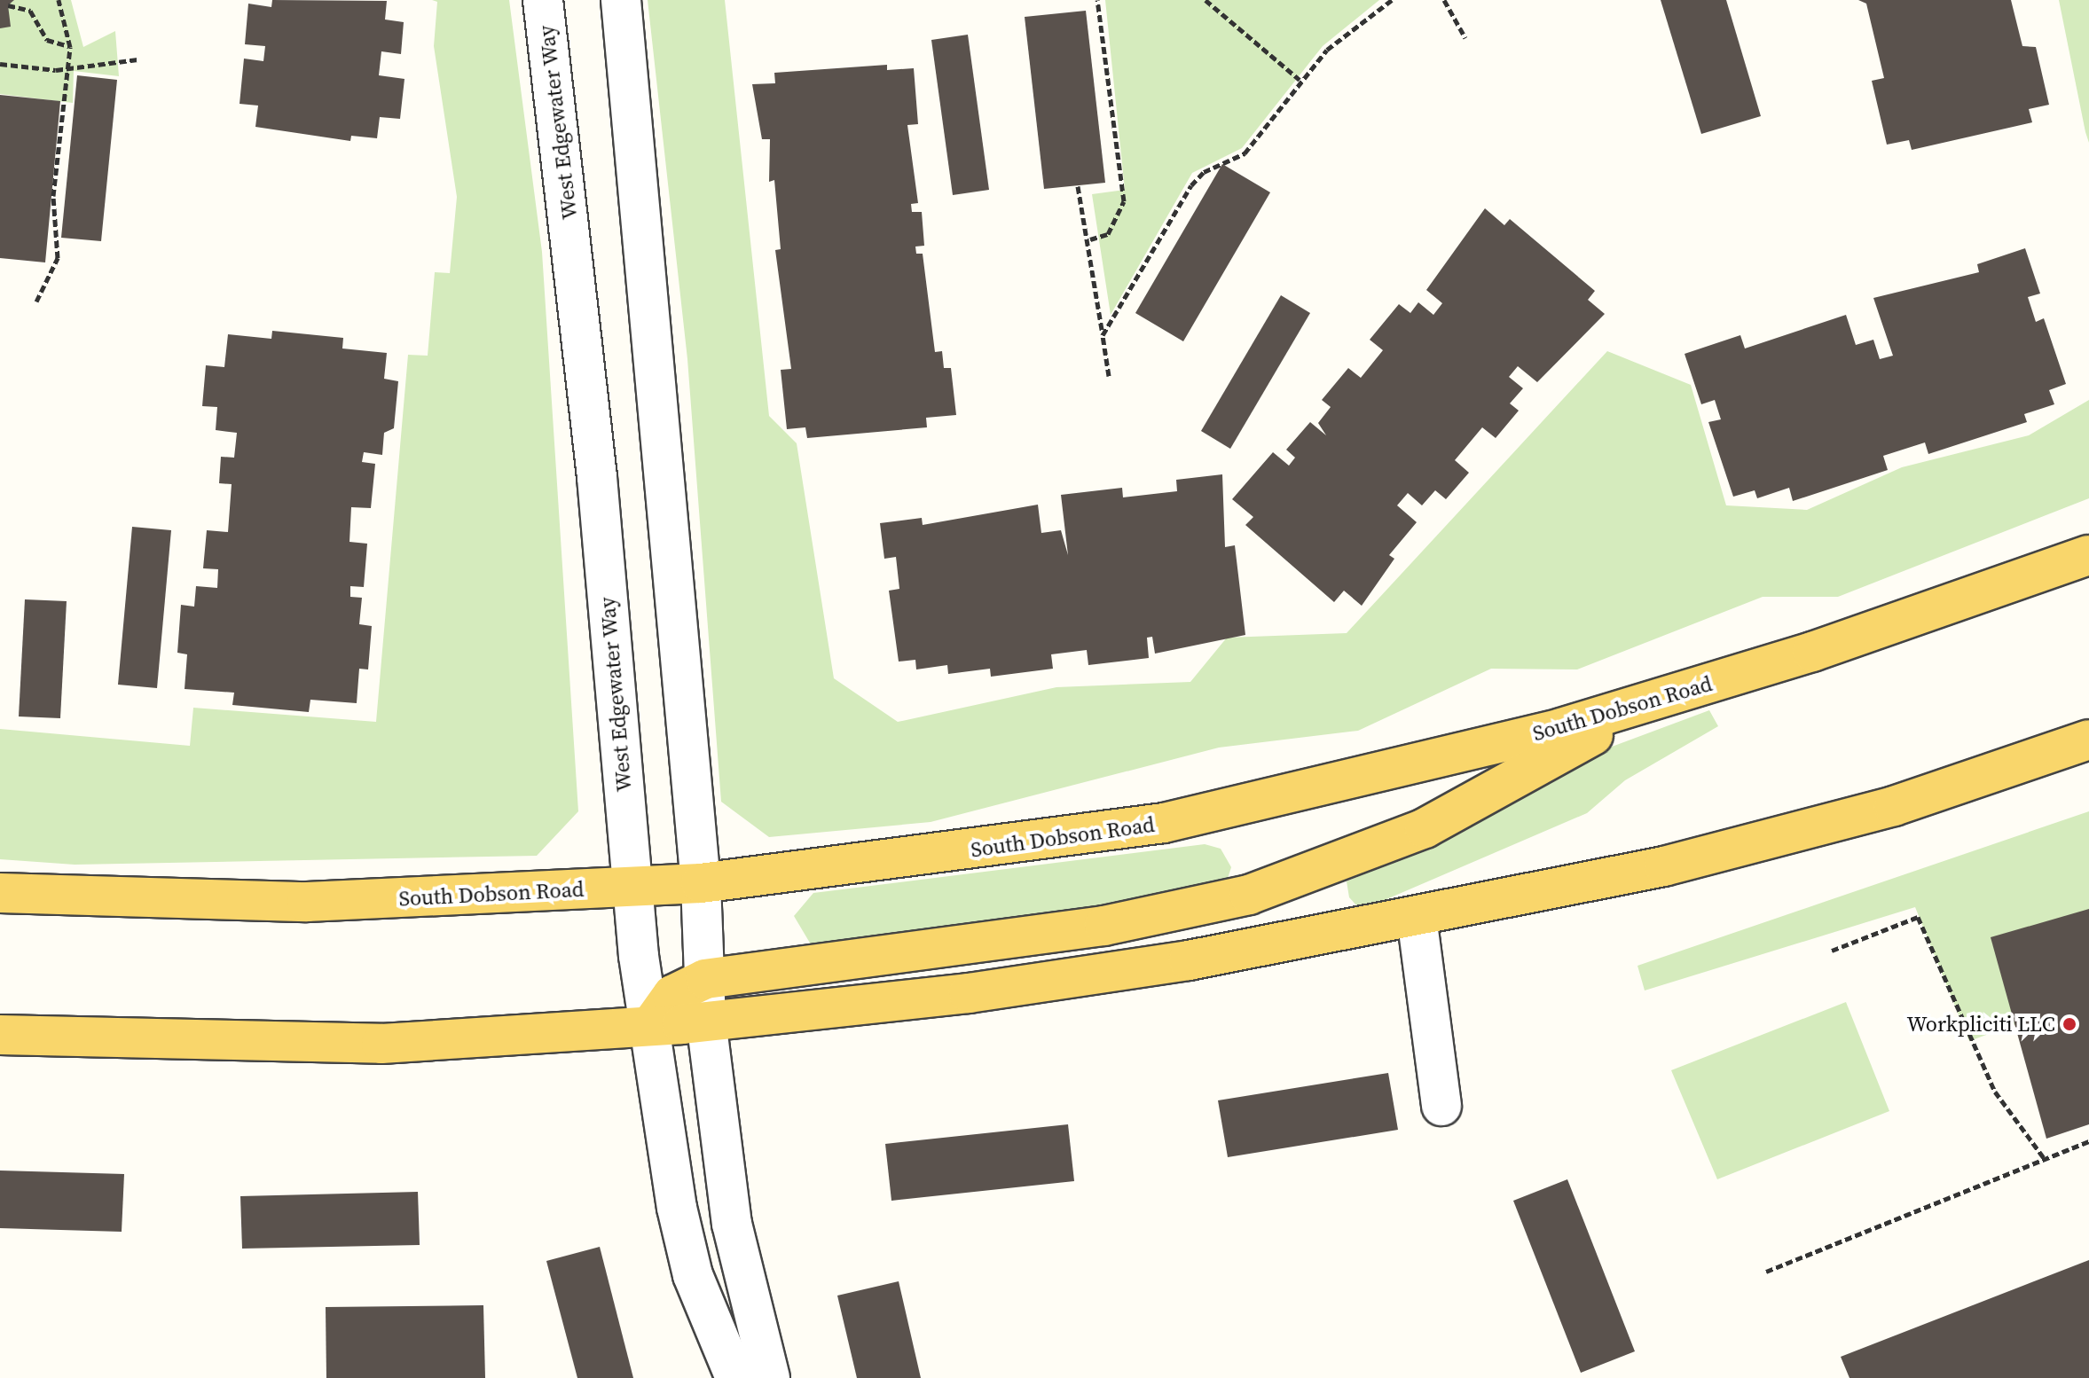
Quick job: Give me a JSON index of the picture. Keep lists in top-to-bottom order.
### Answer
{
  "streets": {
    "main road": ["South Dobson Road"],
    "street": ["West Edgewater Way"]
  },
  "crossings": [
    ["West Edgewater Way", "South Dobson Road"]
  ],
  "places": ["Workpliciti LLC"]
}
